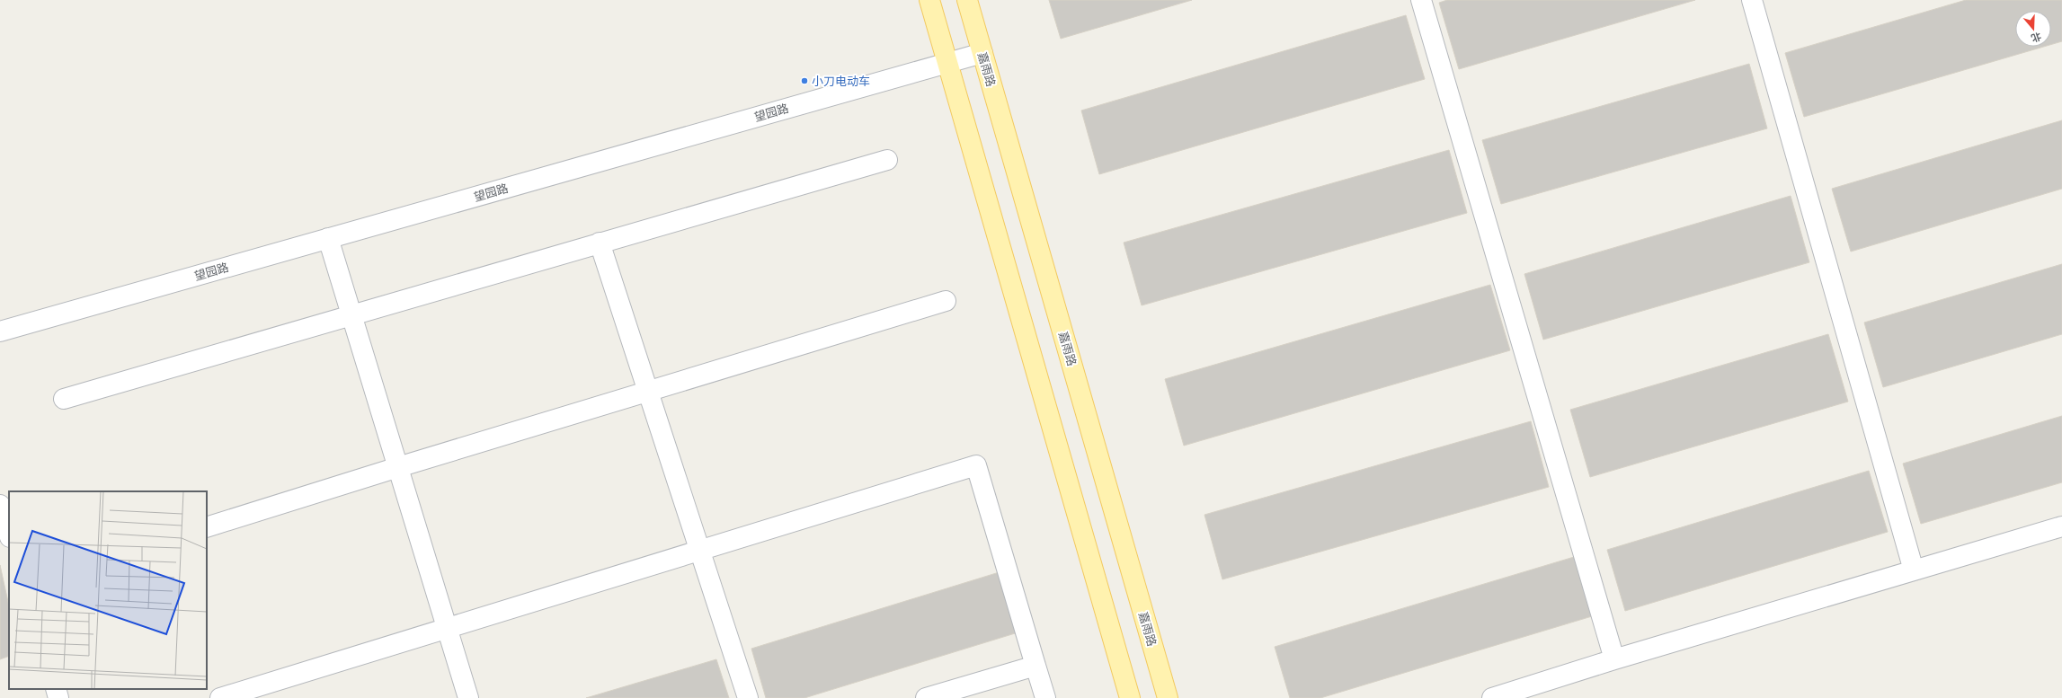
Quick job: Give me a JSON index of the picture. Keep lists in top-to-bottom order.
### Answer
{
  "streets": {
    "main road": ["嘉雨路"],
    "street": ["望园路"]
  },
  "crossings": [
    ["嘉雨路", "望园路"]
  ],
  "places": ["小刀电动车"],
  "north": "bottom"
}
